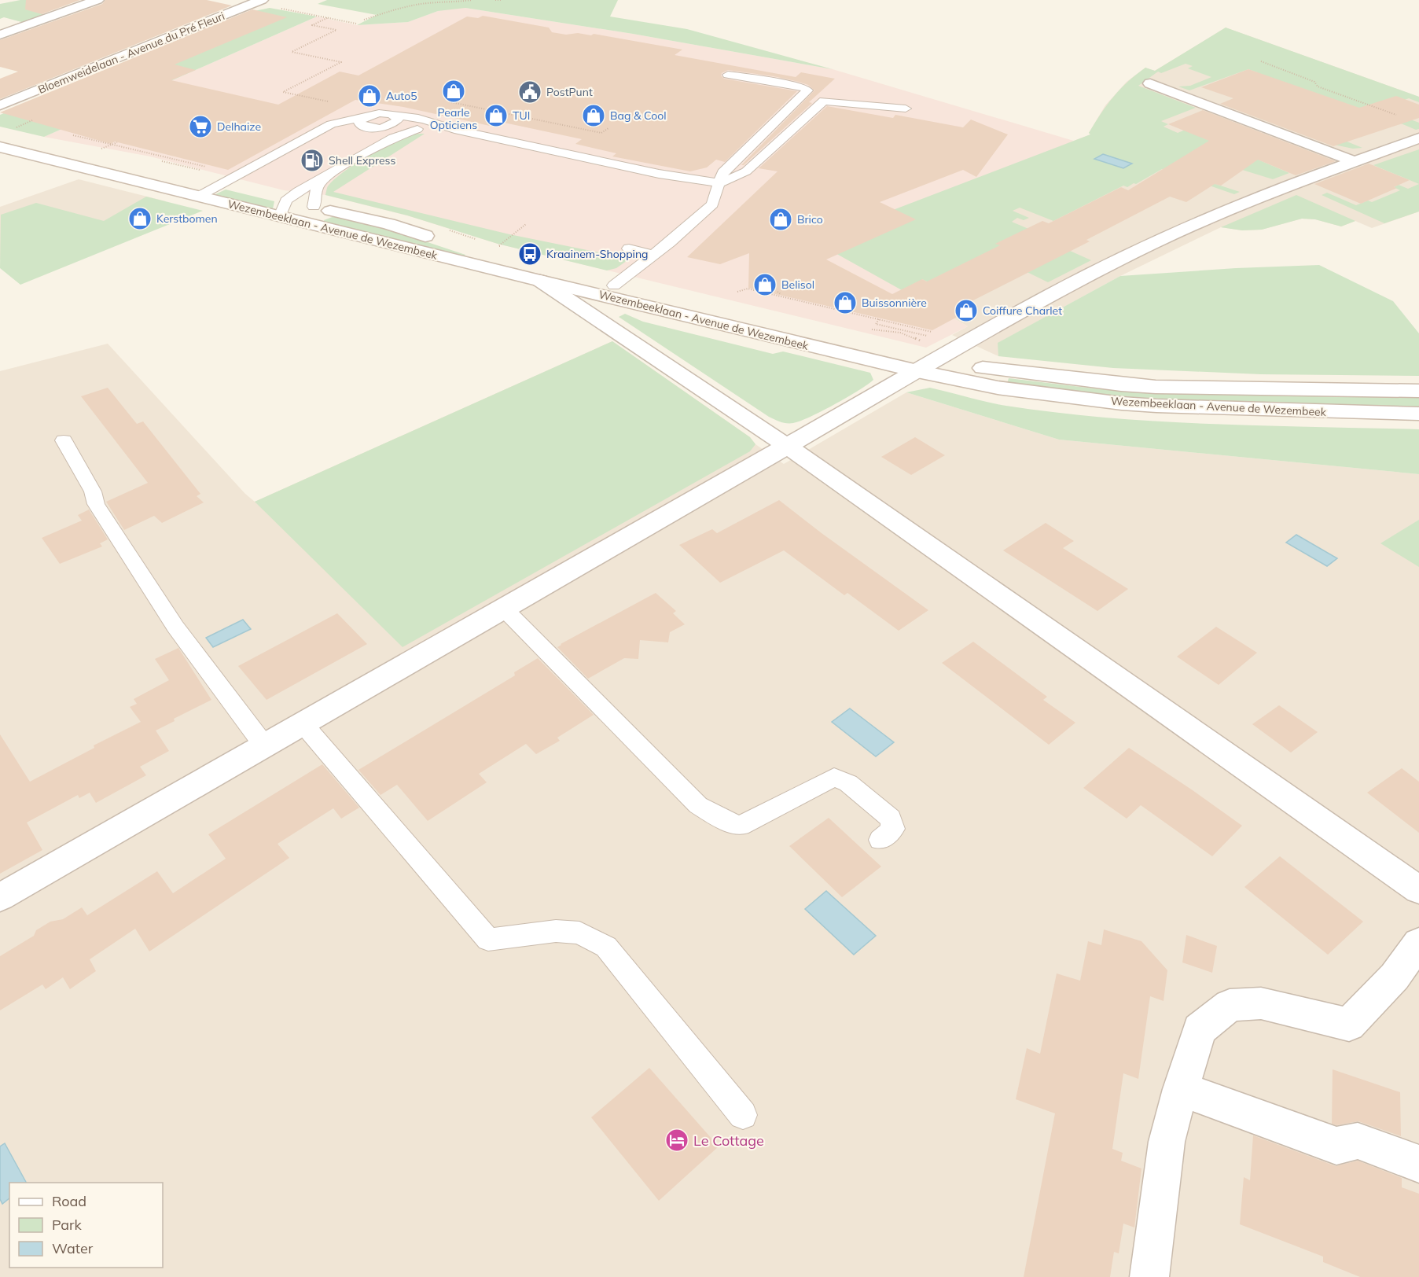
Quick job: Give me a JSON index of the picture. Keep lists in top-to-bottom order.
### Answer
{
  "streets": {
    "street": ["Bloemweidelaan - Avenue du Pré Fleuri", "Wezembeeklaan - Avenue de Wezembeek"]
  },
  "places": {
    "shop": [
      "Pearle Opticiens",
      "Auto5",
      "TUI",
      "Bag & Cool",
      "Kerstbomen",
      "Brico",
      "Belisol",
      "Buissonnière",
      "Coiffure Charlet"
    ],
    "public building": ["PostPunt"],
    "supermarket": ["Delhaize"],
    "fuel station": ["Shell Express"],
    "bus stop": ["Kraainem-Shopping"],
    "hotel": ["Le Cottage"]
  },
  "legend": ["Road", "Park", "Water"]
}
